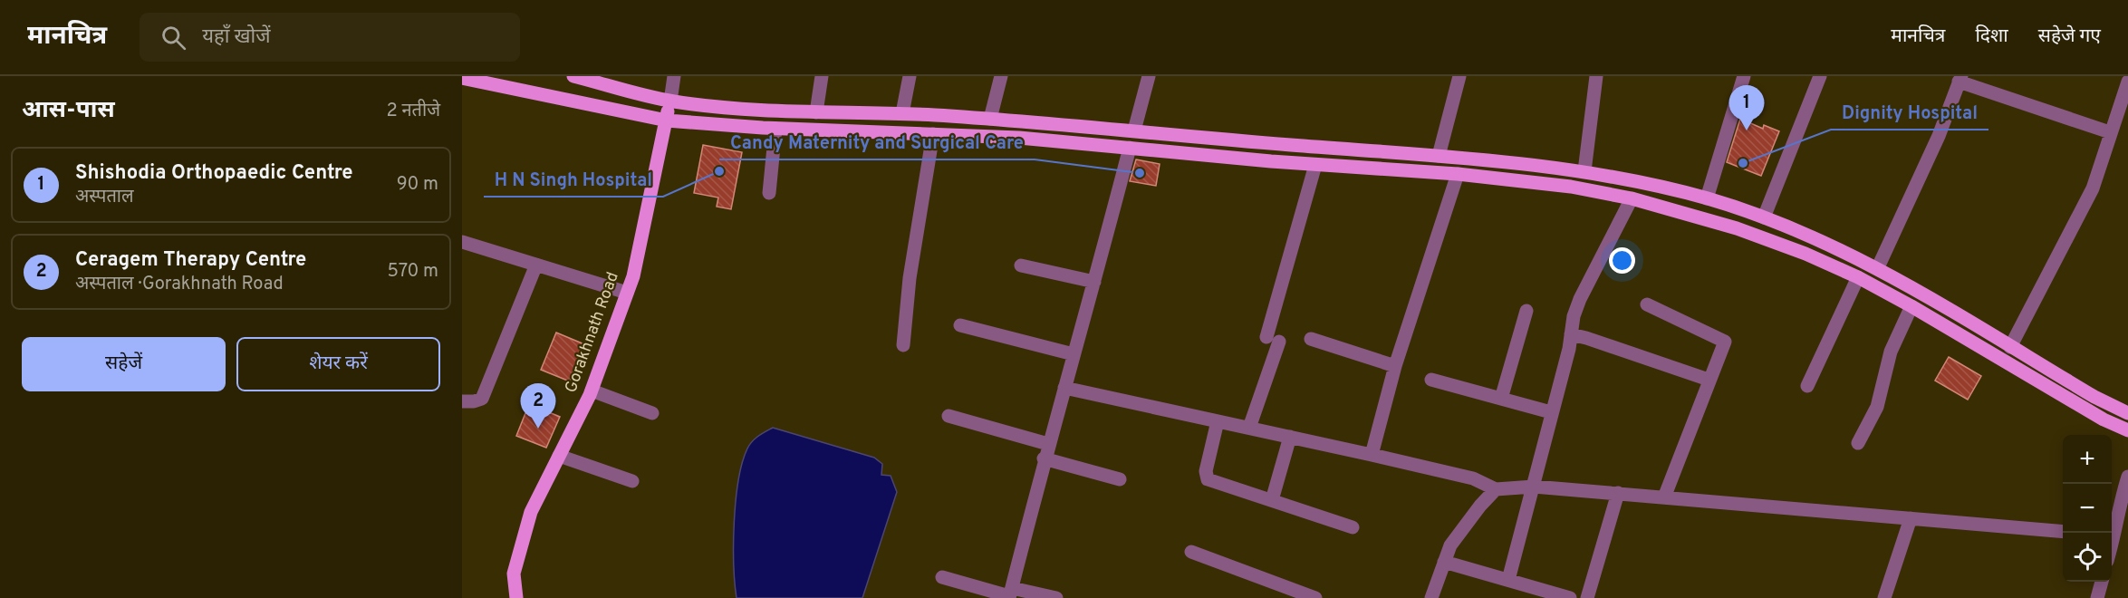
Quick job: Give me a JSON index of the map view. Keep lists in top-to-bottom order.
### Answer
{
  "streets": {
    "main road": ["Gorakhnath Road"]
  },
  "places": ["Dignity Hospital", "H N Singh Hospital", "Candy Maternity and Surgical Care"],
  "page": {
    "header": "मानचित्र",
    "search": "यहाँ खोजें",
    "nav": ["मानचित्र", "दिशा", "सहेजे गए"],
    "heading": ["आस-पास", "2 नतीजे"],
    "pins": ["1", "2"],
    "list": [
      {
        "mark": "1",
        "name": "Shishodia Orthopaedic Centre",
        "note": "अस्पताल",
        "value": "90 m"
      },
      {
        "mark": "2",
        "name": "Ceragem Therapy Centre",
        "note": "अस्पताल · Gorakhnath Road",
        "value": "570 m"
      }
    ],
    "buttons": ["सहेजें", "शेयर करें"],
    "map_buttons": ["+", "−"]
  }
}
